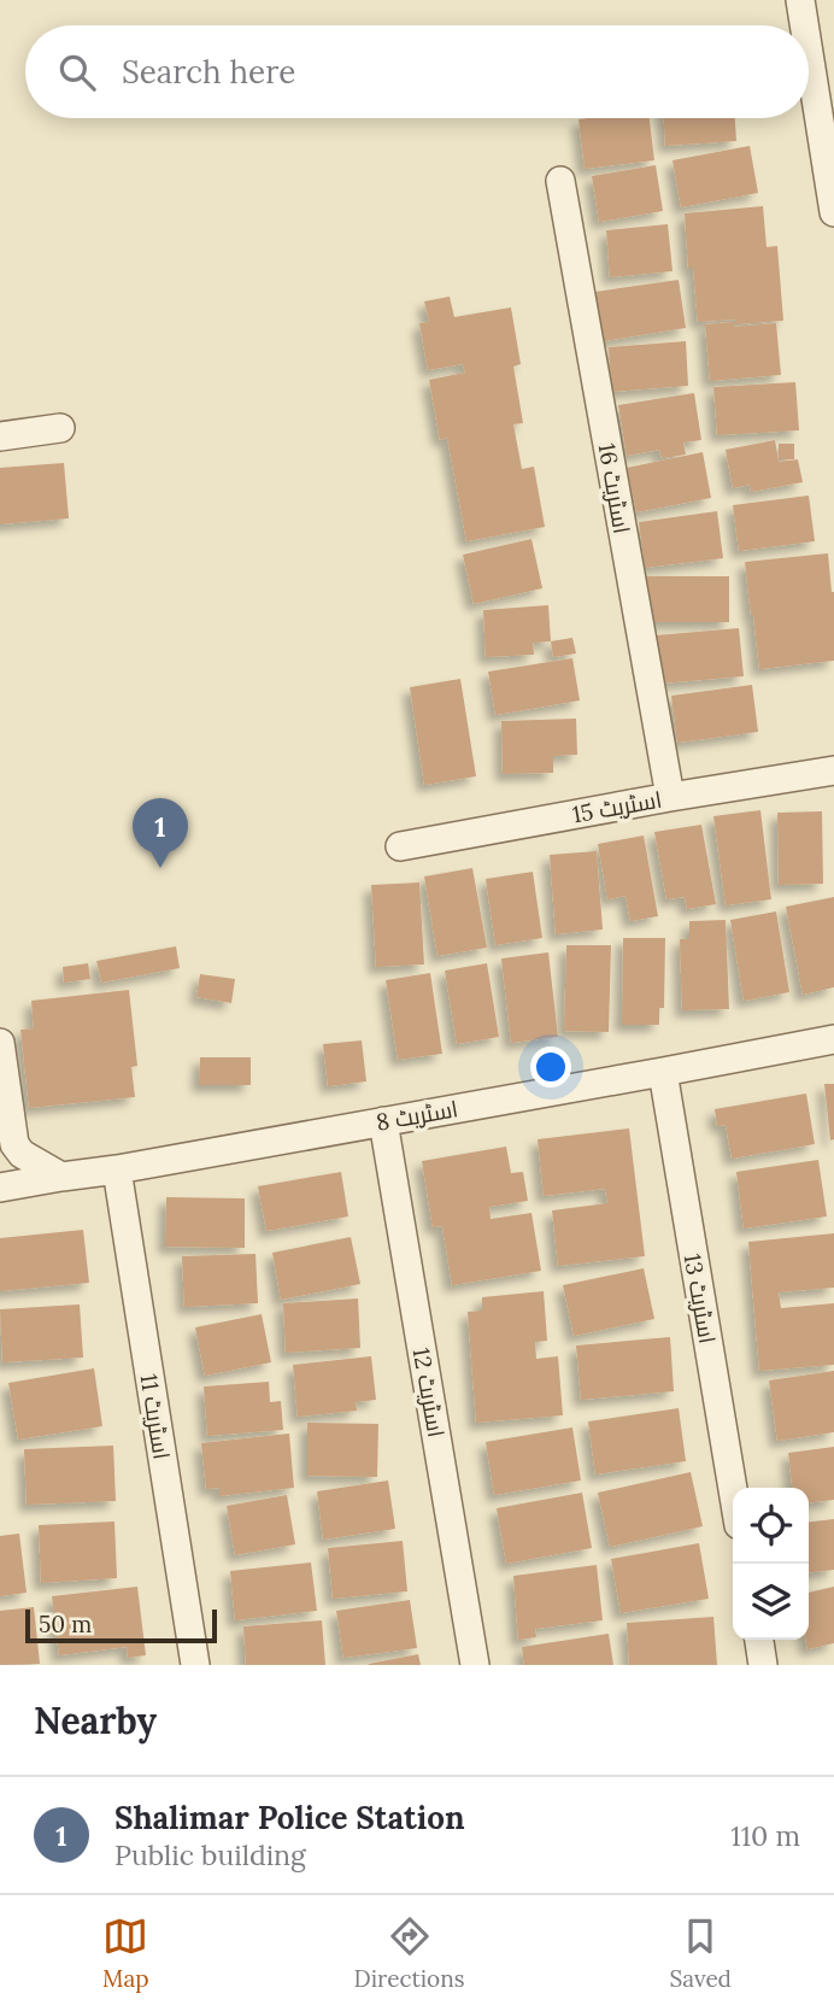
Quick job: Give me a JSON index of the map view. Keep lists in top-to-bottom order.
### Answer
{
  "streets": {
    "street": [
      "اسٹریٹ 16",
      "اسٹریٹ 15",
      "اسٹریٹ 8",
      "اسٹریٹ 13",
      "اسٹریٹ 12",
      "اسٹریٹ 11"
    ]
  },
  "crossings": [
    ["اسٹریٹ 16", "اسٹریٹ 15"],
    ["اسٹریٹ 8", "اسٹریٹ 13"],
    ["اسٹریٹ 8", "اسٹریٹ 12"],
    ["اسٹریٹ 8", "اسٹریٹ 11"]
  ],
  "scale_bar": "50 m",
  "page": {
    "search": "Search here",
    "pins": "1",
    "scale": "50 m",
    "heading": "Nearby",
    "list": [
      {
        "mark": "1",
        "name": "Shalimar Police Station",
        "note": "Public building",
        "value": "110 m"
      }
    ],
    "nav": ["Map", "Directions", "Saved"]
  }
}
